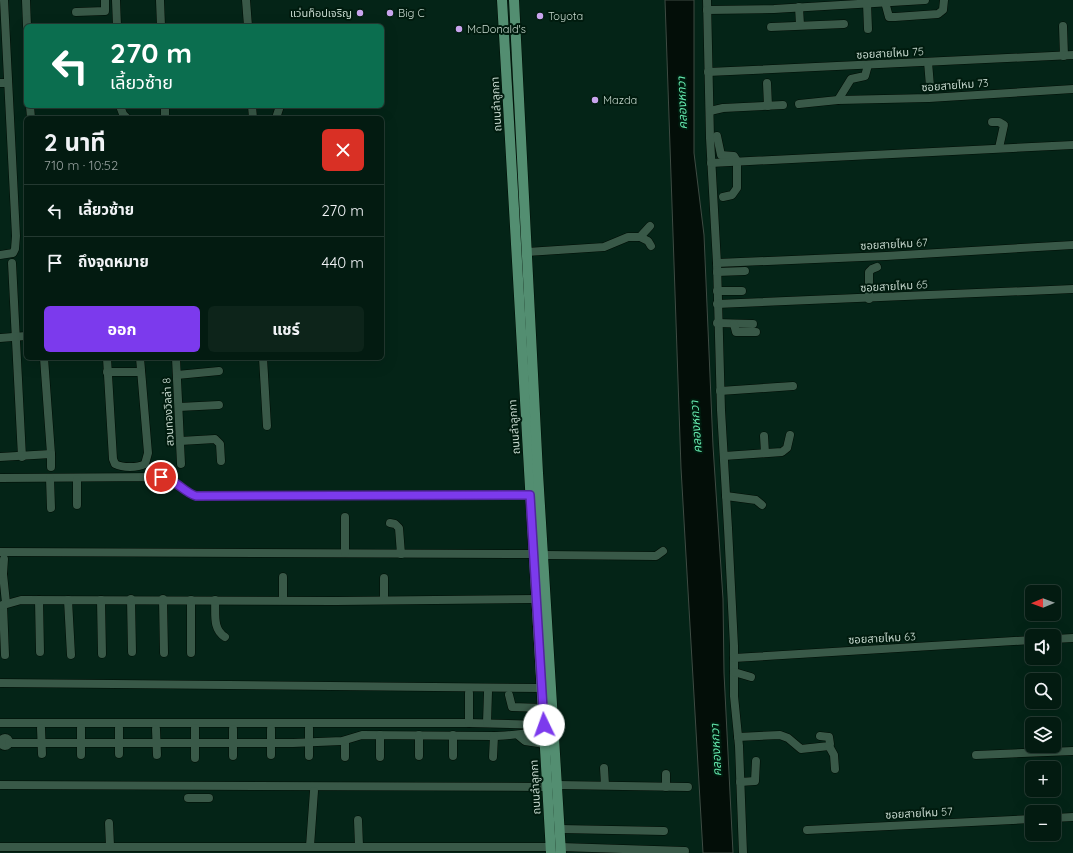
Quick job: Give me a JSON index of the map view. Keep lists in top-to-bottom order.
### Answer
{
  "streets": {
    "main road": ["ถนนลำลูกกา"],
    "street": [
      "ซอยสายไหม 75",
      "ซอยสายไหม 73",
      "ซอยสายไหม 67",
      "ซอยสายไหม 65",
      "สวนทองวิลล่า 8",
      "ซอยสายไหม 63",
      "ซอยสายไหม 57"
    ]
  },
  "water": ["คลองหกวา"],
  "places": [
    "แว่นท็อปเจริญ",
    "Big C",
    "Toyota",
    "McDonald's",
    "Mazda"
  ],
  "north": "left",
  "page": {
    "turn": ["270 m", "เลี้ยวซ้าย"],
    "heading": ["2 นาที", "710 m · 10:52"],
    "list": [
      {
        "name": "เลี้ยวซ้าย",
        "value": "270 m"
      },
      {
        "name": "ถึงจุดหมาย",
        "value": "440 m"
      }
    ],
    "buttons": ["ออก", "แชร์"],
    "map_buttons": ["+", "−"]
  }
}
